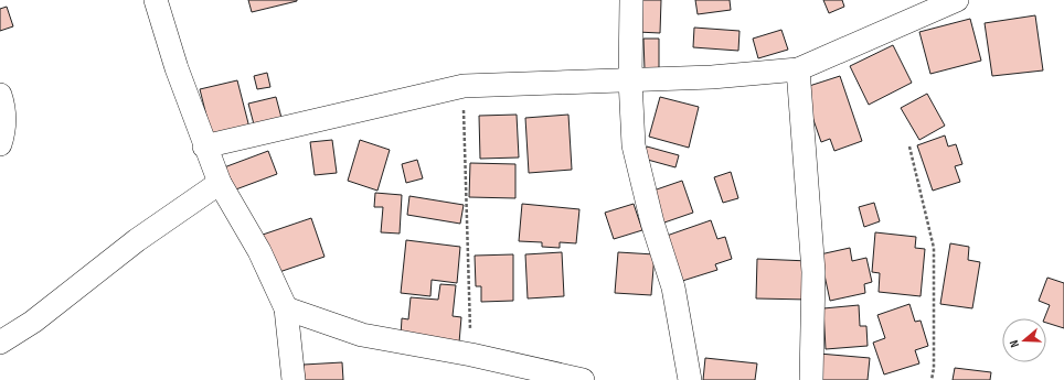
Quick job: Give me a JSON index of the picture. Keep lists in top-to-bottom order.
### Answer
{
  "north": "left"
}
